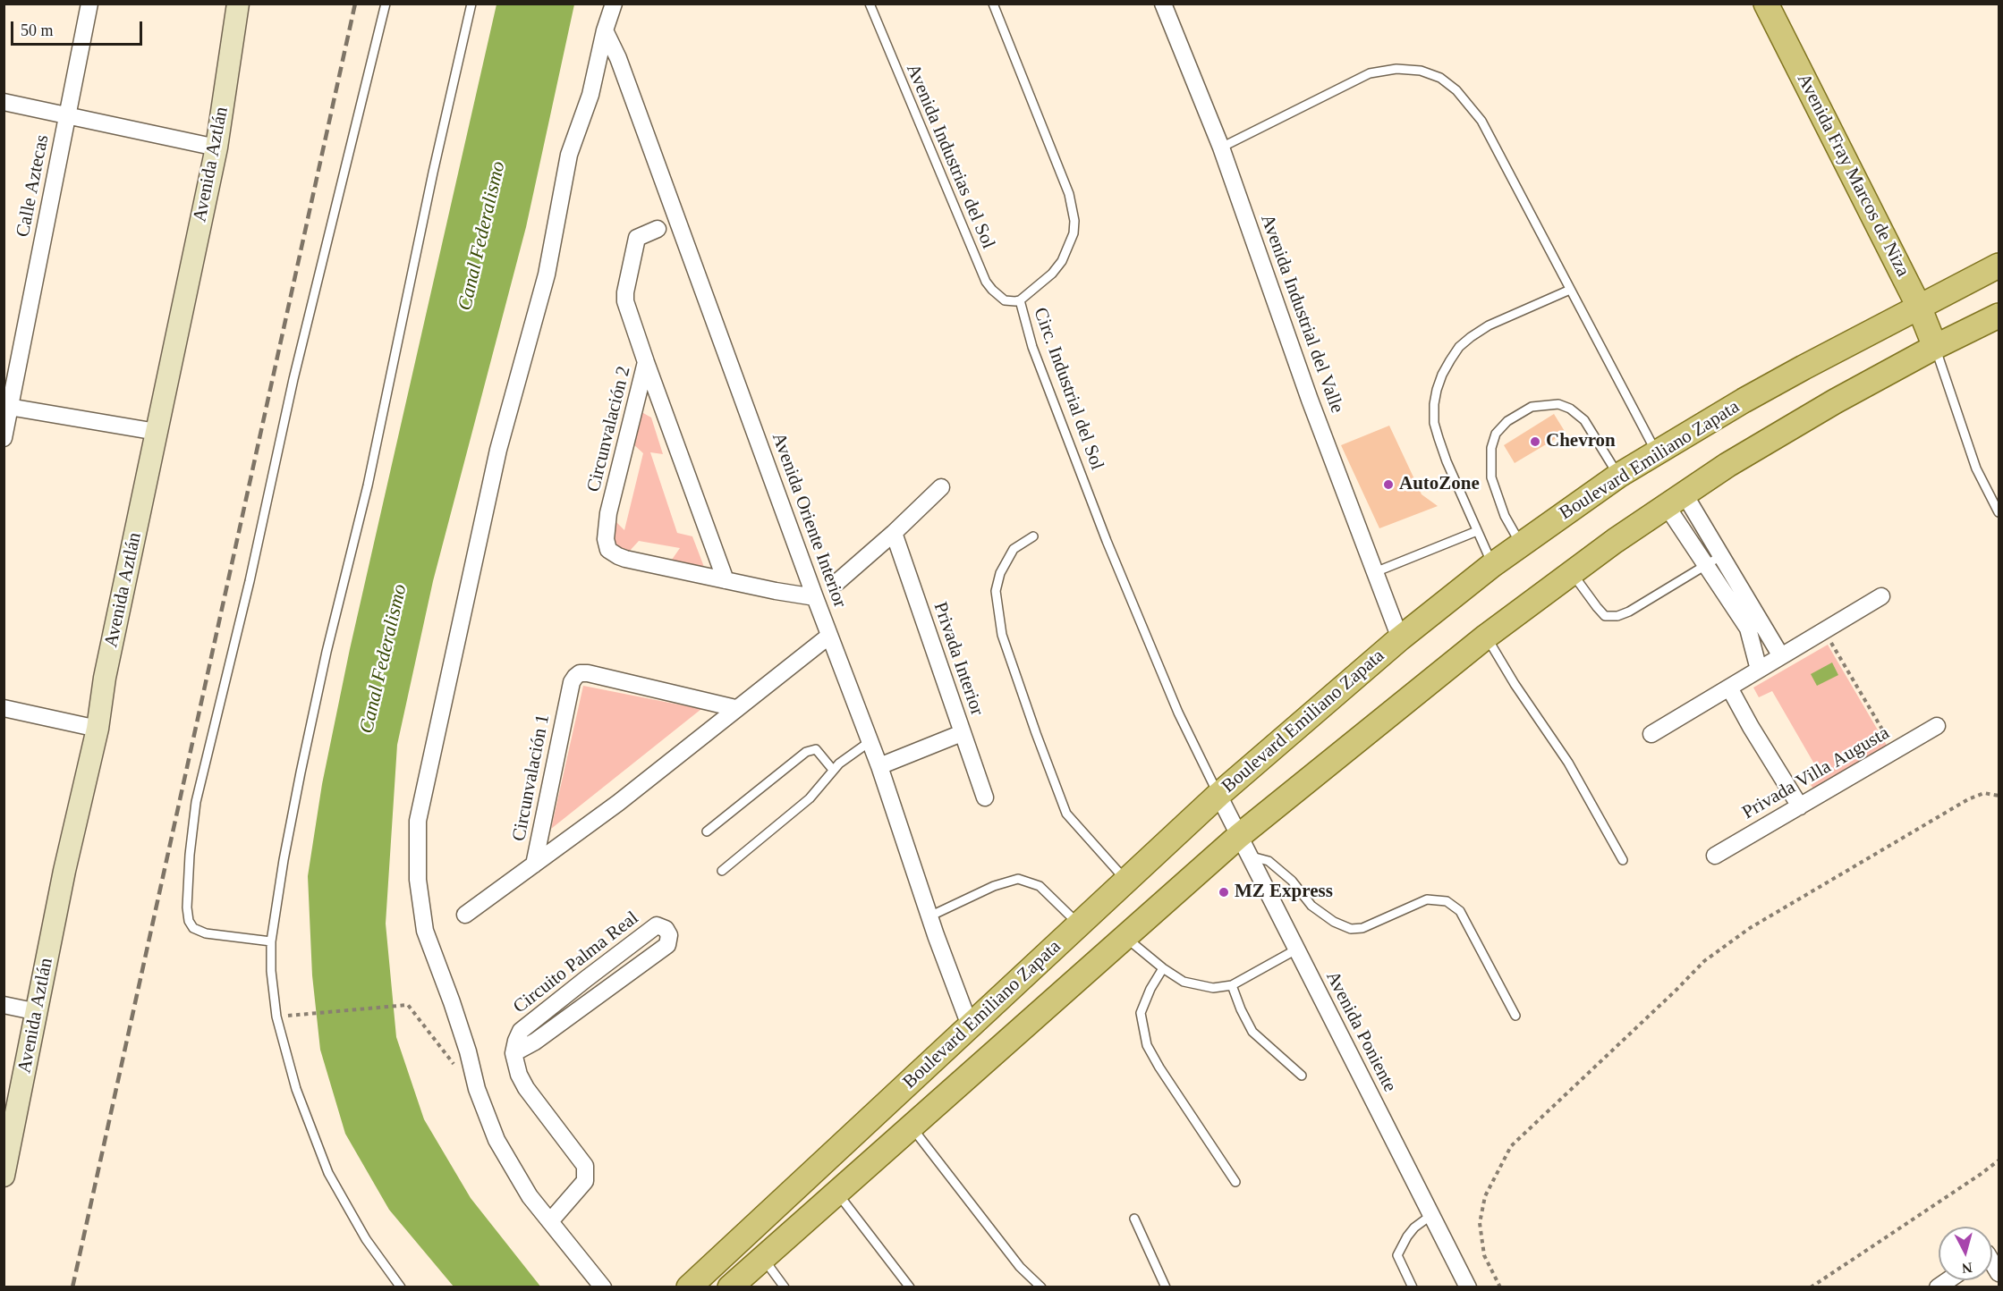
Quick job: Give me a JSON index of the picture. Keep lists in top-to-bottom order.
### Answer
{
  "streets": {
    "main road": ["Avenida Aztlán", "Avenida Fray Marcos de Niza", "Boulevard Emiliano Zapata"],
    "street": [
      "Calle Aztecas",
      "Avenida Industrial del Valle",
      "Circunvalación 2",
      "Avenida Oriente Interior",
      "Privada Interior",
      "Privada Villa Augusta",
      "Circunvalación 1",
      "Circuito Palma Real",
      "Avenida Poniente"
    ],
    "lane": ["Avenida Industrias del Sol", "Circ. Industrial del Sol"]
  },
  "crossings": [
    ["Avenida Industrias del Sol", "Circ. Industrial del Sol"],
    ["Avenida Fray Marcos de Niza", "Boulevard Emiliano Zapata"],
    ["Avenida Industrial del Valle", "Boulevard Emiliano Zapata"],
    ["Circ. Industrial del Sol", "Boulevard Emiliano Zapata"],
    ["Circ. Industrial del Sol", "Avenida Poniente"],
    ["Circunvalación 2", "Avenida Oriente Interior"],
    ["Boulevard Emiliano Zapata", "Avenida Oriente Interior"],
    ["Boulevard Emiliano Zapata", "Avenida Poniente"],
    ["Avenida Oriente Interior", "Circunvalación 1"]
  ],
  "water": ["Canal Federalismo"],
  "places": ["Chevron", "AutoZone", "MZ Express"],
  "scale_bar": "50 m",
  "north": "bottom"
}
